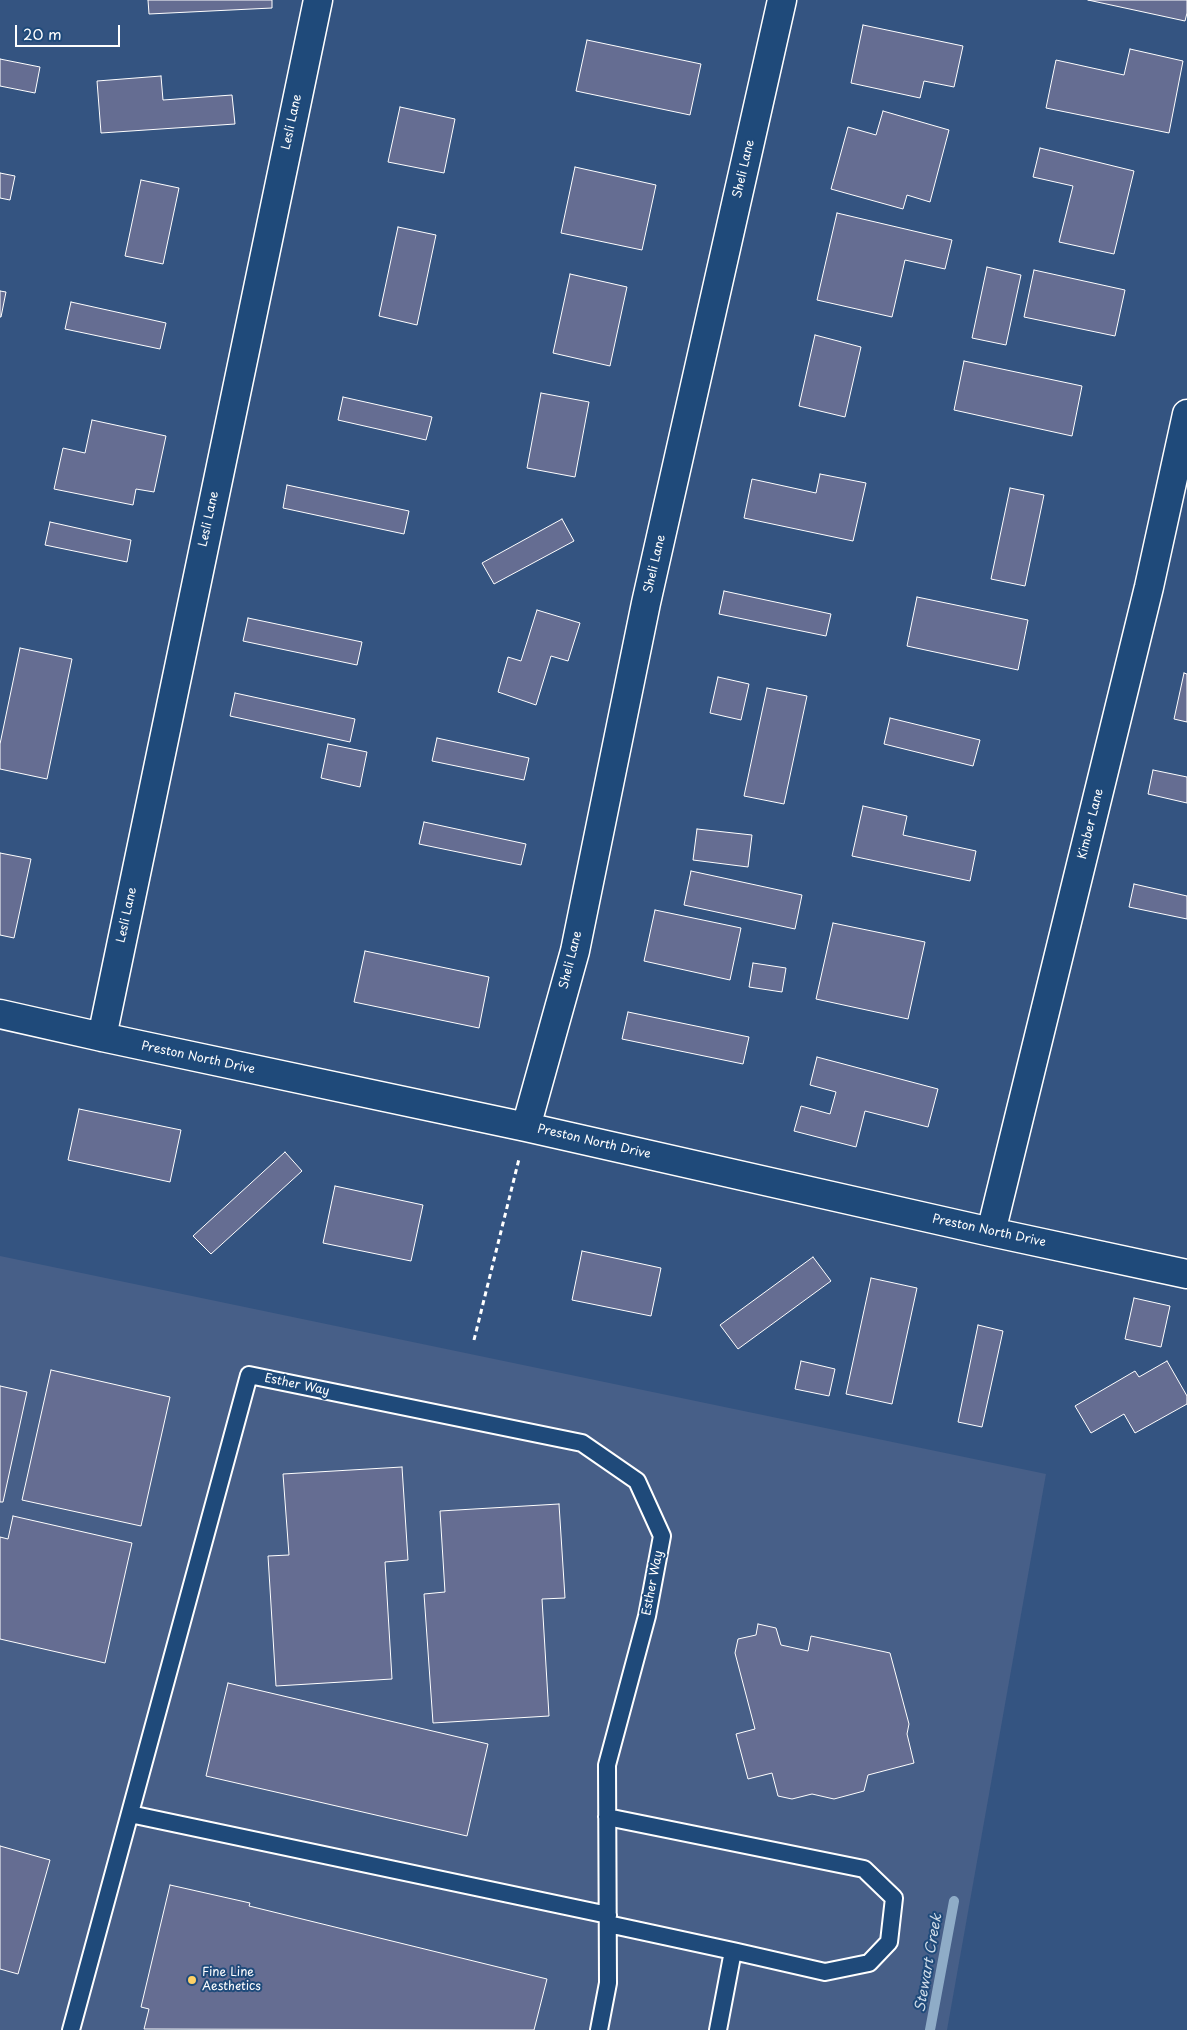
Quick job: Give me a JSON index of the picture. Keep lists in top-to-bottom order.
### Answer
{
  "streets": {
    "street": [
      "Lesli Lane",
      "Sheli Lane",
      "Kimber Lane",
      "Preston North Drive"
    ],
    "lane": ["Esther Way"]
  },
  "crossings": [
    ["Lesli Lane", "Preston North Drive"],
    ["Sheli Lane", "Preston North Drive"],
    ["Kimber Lane", "Preston North Drive"]
  ],
  "water": ["Stewart Creek"],
  "places": ["Fine Line Aesthetics"],
  "scale_bar": "20 m"
}
